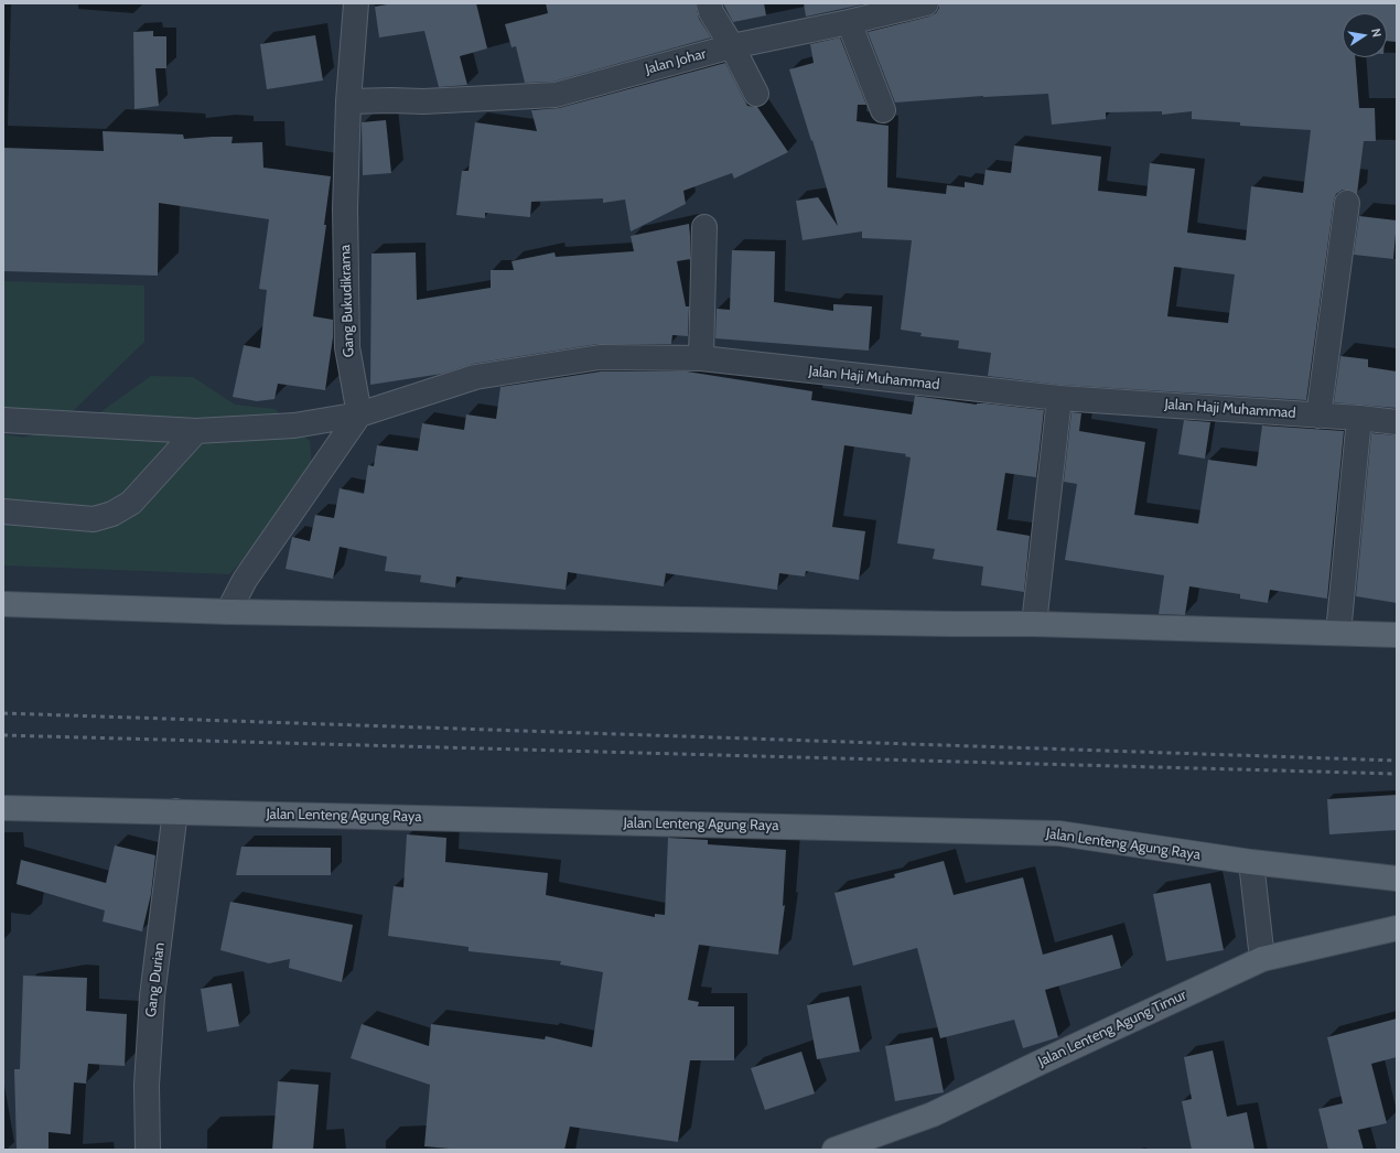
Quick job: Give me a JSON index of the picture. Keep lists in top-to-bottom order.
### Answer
{
  "streets": {
    "main road": ["Jalan Lenteng Agung Raya", "Jalan Lenteng Agung Timur"],
    "street": [
      "Jalan Johar",
      "Gang Bukudikrama",
      "Jalan Haji Muhammad",
      "Gang Durian"
    ]
  },
  "crossings": [
    ["Jalan Johar", "Gang Bukudikrama"],
    ["Gang Bukudikrama", "Jalan Haji Muhammad"],
    ["Jalan Lenteng Agung Raya", "Gang Durian"]
  ],
  "north": "right"
}
